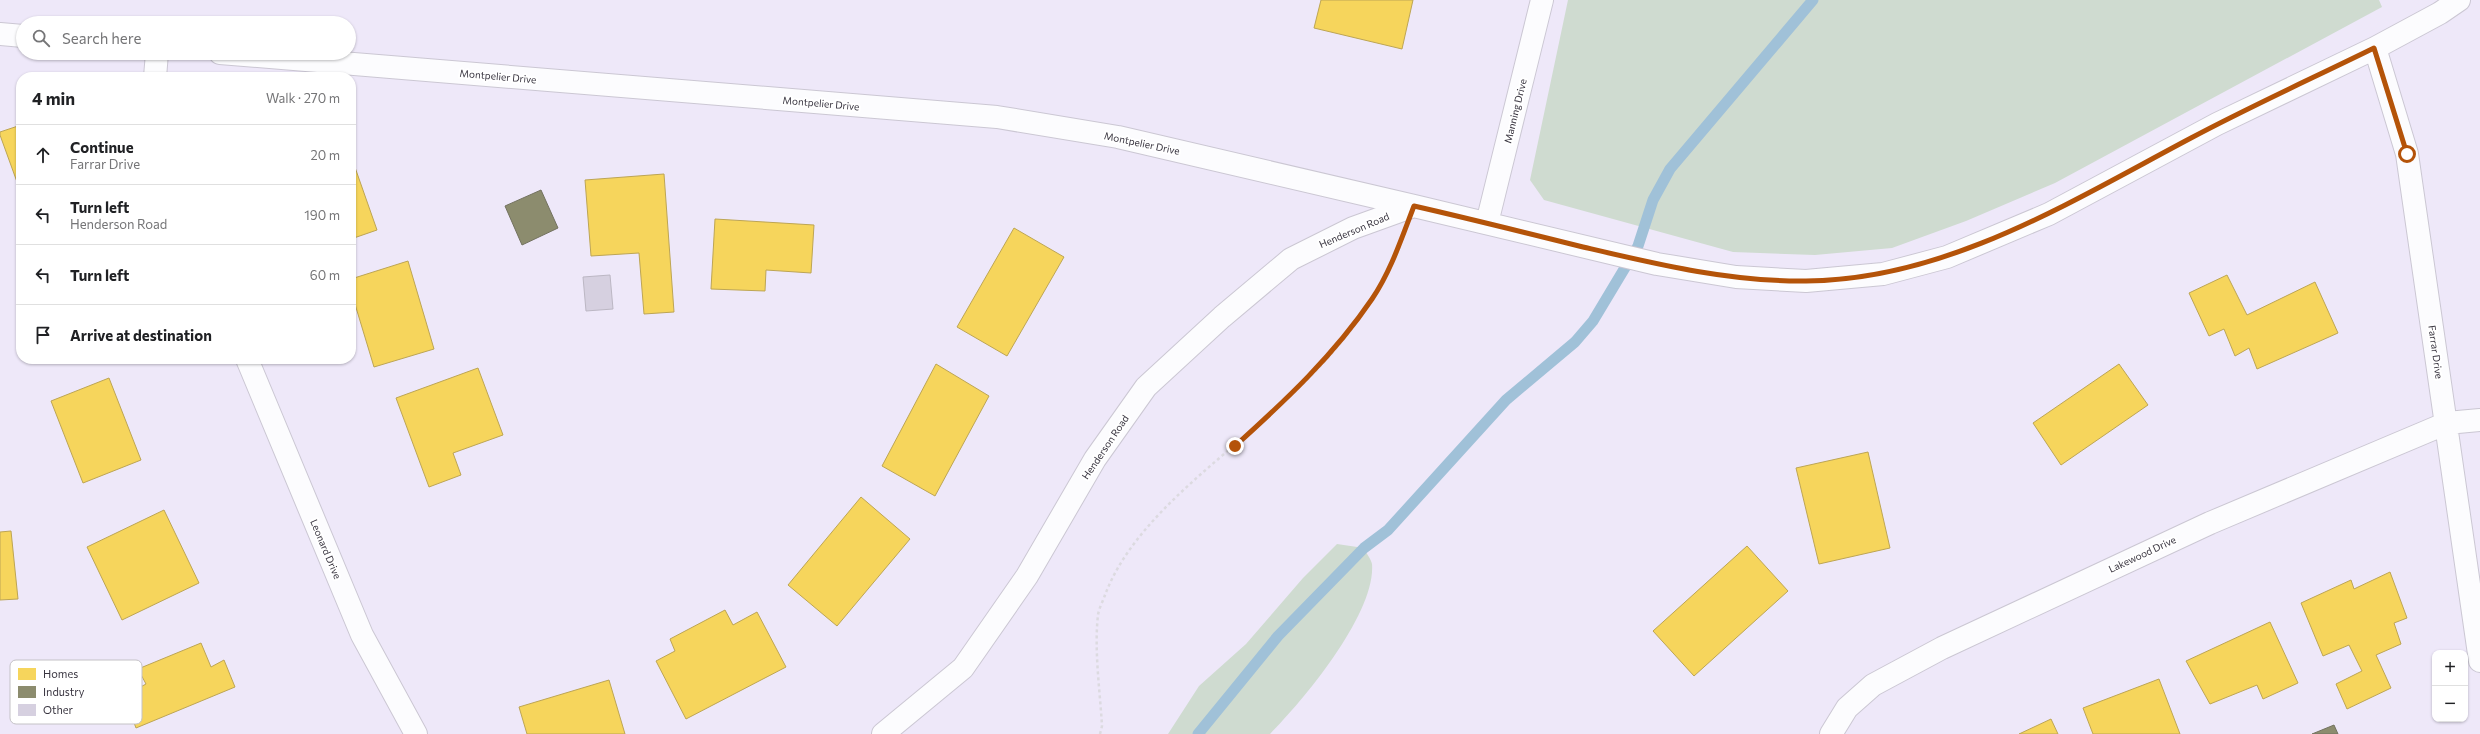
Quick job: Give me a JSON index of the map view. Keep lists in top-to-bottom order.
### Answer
{
  "streets": {
    "street": [
      "Montpelier Drive",
      "Manning Drive",
      "Henderson Road",
      "Farrar Drive",
      "Leonard Drive",
      "Lakewood Drive"
    ]
  },
  "crossings": [
    ["Montpelier Drive", "Henderson Road"],
    ["Farrar Drive", "Lakewood Drive"]
  ],
  "legend": ["Homes", "Industry", "Other"],
  "page": {
    "search": "Search here",
    "heading": ["4 min", "Walk · 270 m"],
    "list": [
      ["Continue", "Farrar Drive", "20 m"],
      ["Turn left", "Henderson Road", "190 m"],
      ["Turn left", "60 m"],
      "Arrive at destination"
    ],
    "map_buttons": ["+", "−"]
  }
}
